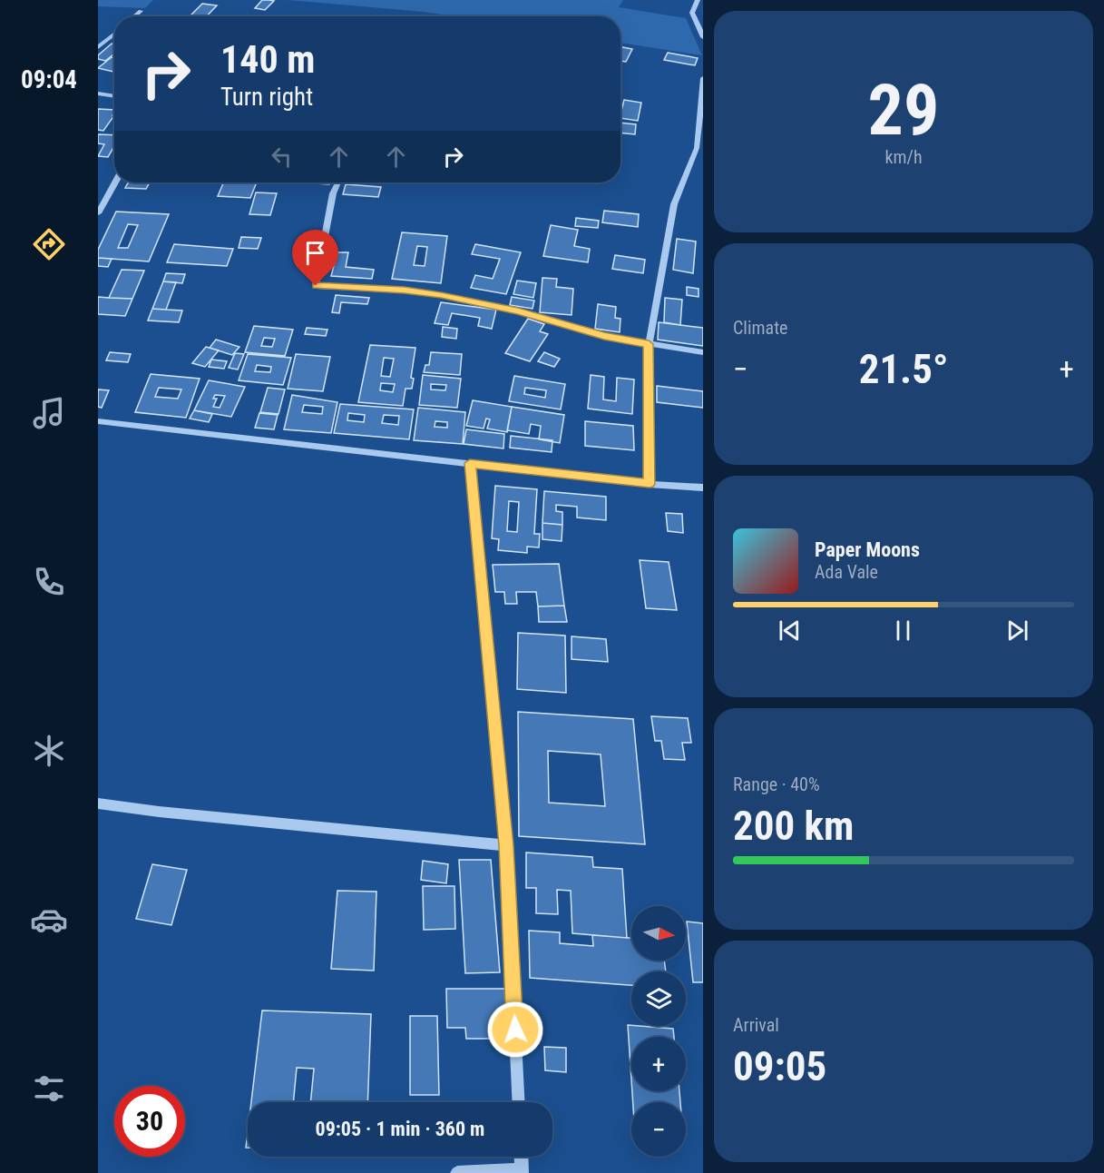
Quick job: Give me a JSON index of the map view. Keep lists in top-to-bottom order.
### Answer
{
  "north": "right",
  "page": {
    "tabs": "09:04",
    "tile": [
      ["29", "km/h"],
      "Climate",
      ["Range · 40%", "200 km"],
      ["Arrival", "09:05"]
    ],
    "turn": ["140 m", "Turn right"],
    "heat": ["−", "21.5°", "+"],
    "song": ["Paper Moons", "Ada Vale"],
    "map_buttons": ["+", "−"],
    "limit": "30",
    "trip": "09:05 · 1 min · 360 m"
  }
}
